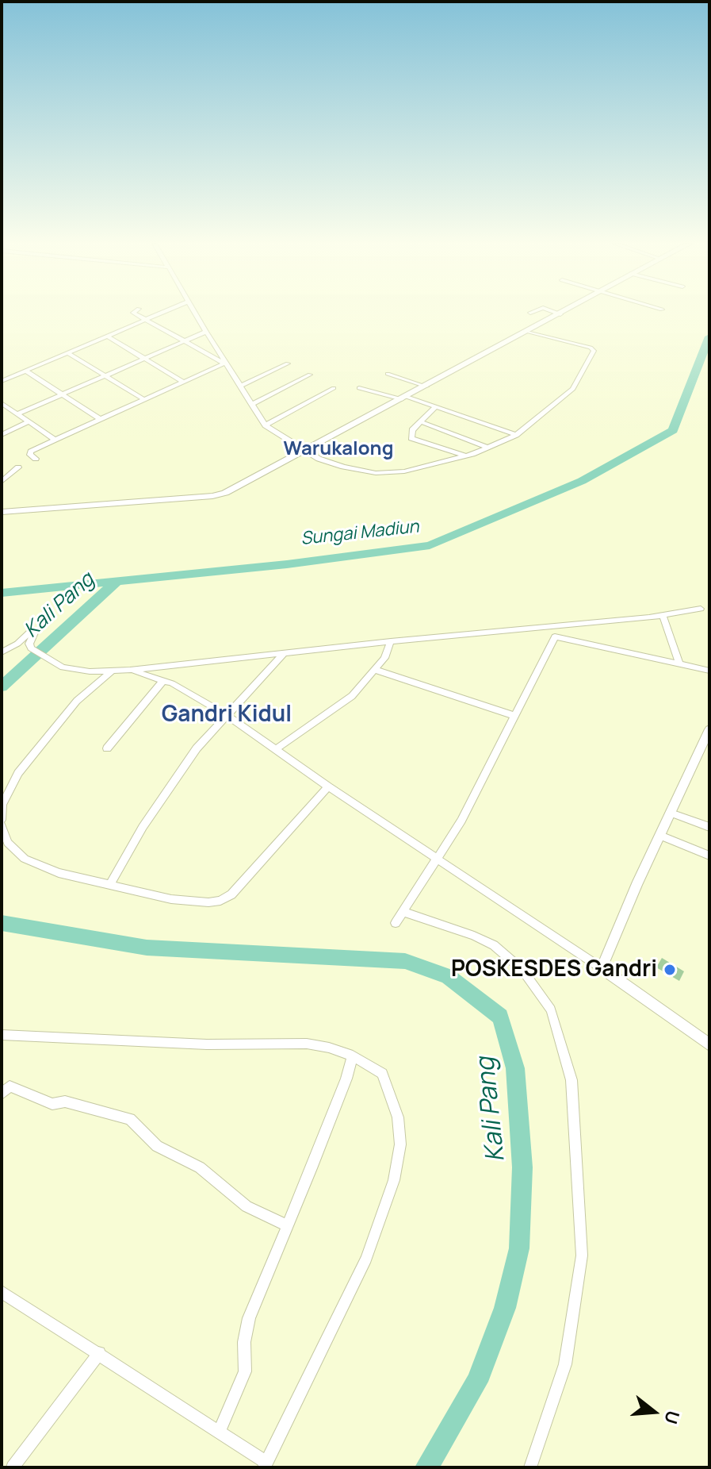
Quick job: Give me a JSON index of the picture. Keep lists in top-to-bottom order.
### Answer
{
  "districts": ["Warukalong", "Gandri Kidul"],
  "water": ["Sungai Madiun", "Kali Pang"],
  "places": ["POSKESDES Gandri"],
  "north": "right"
}
